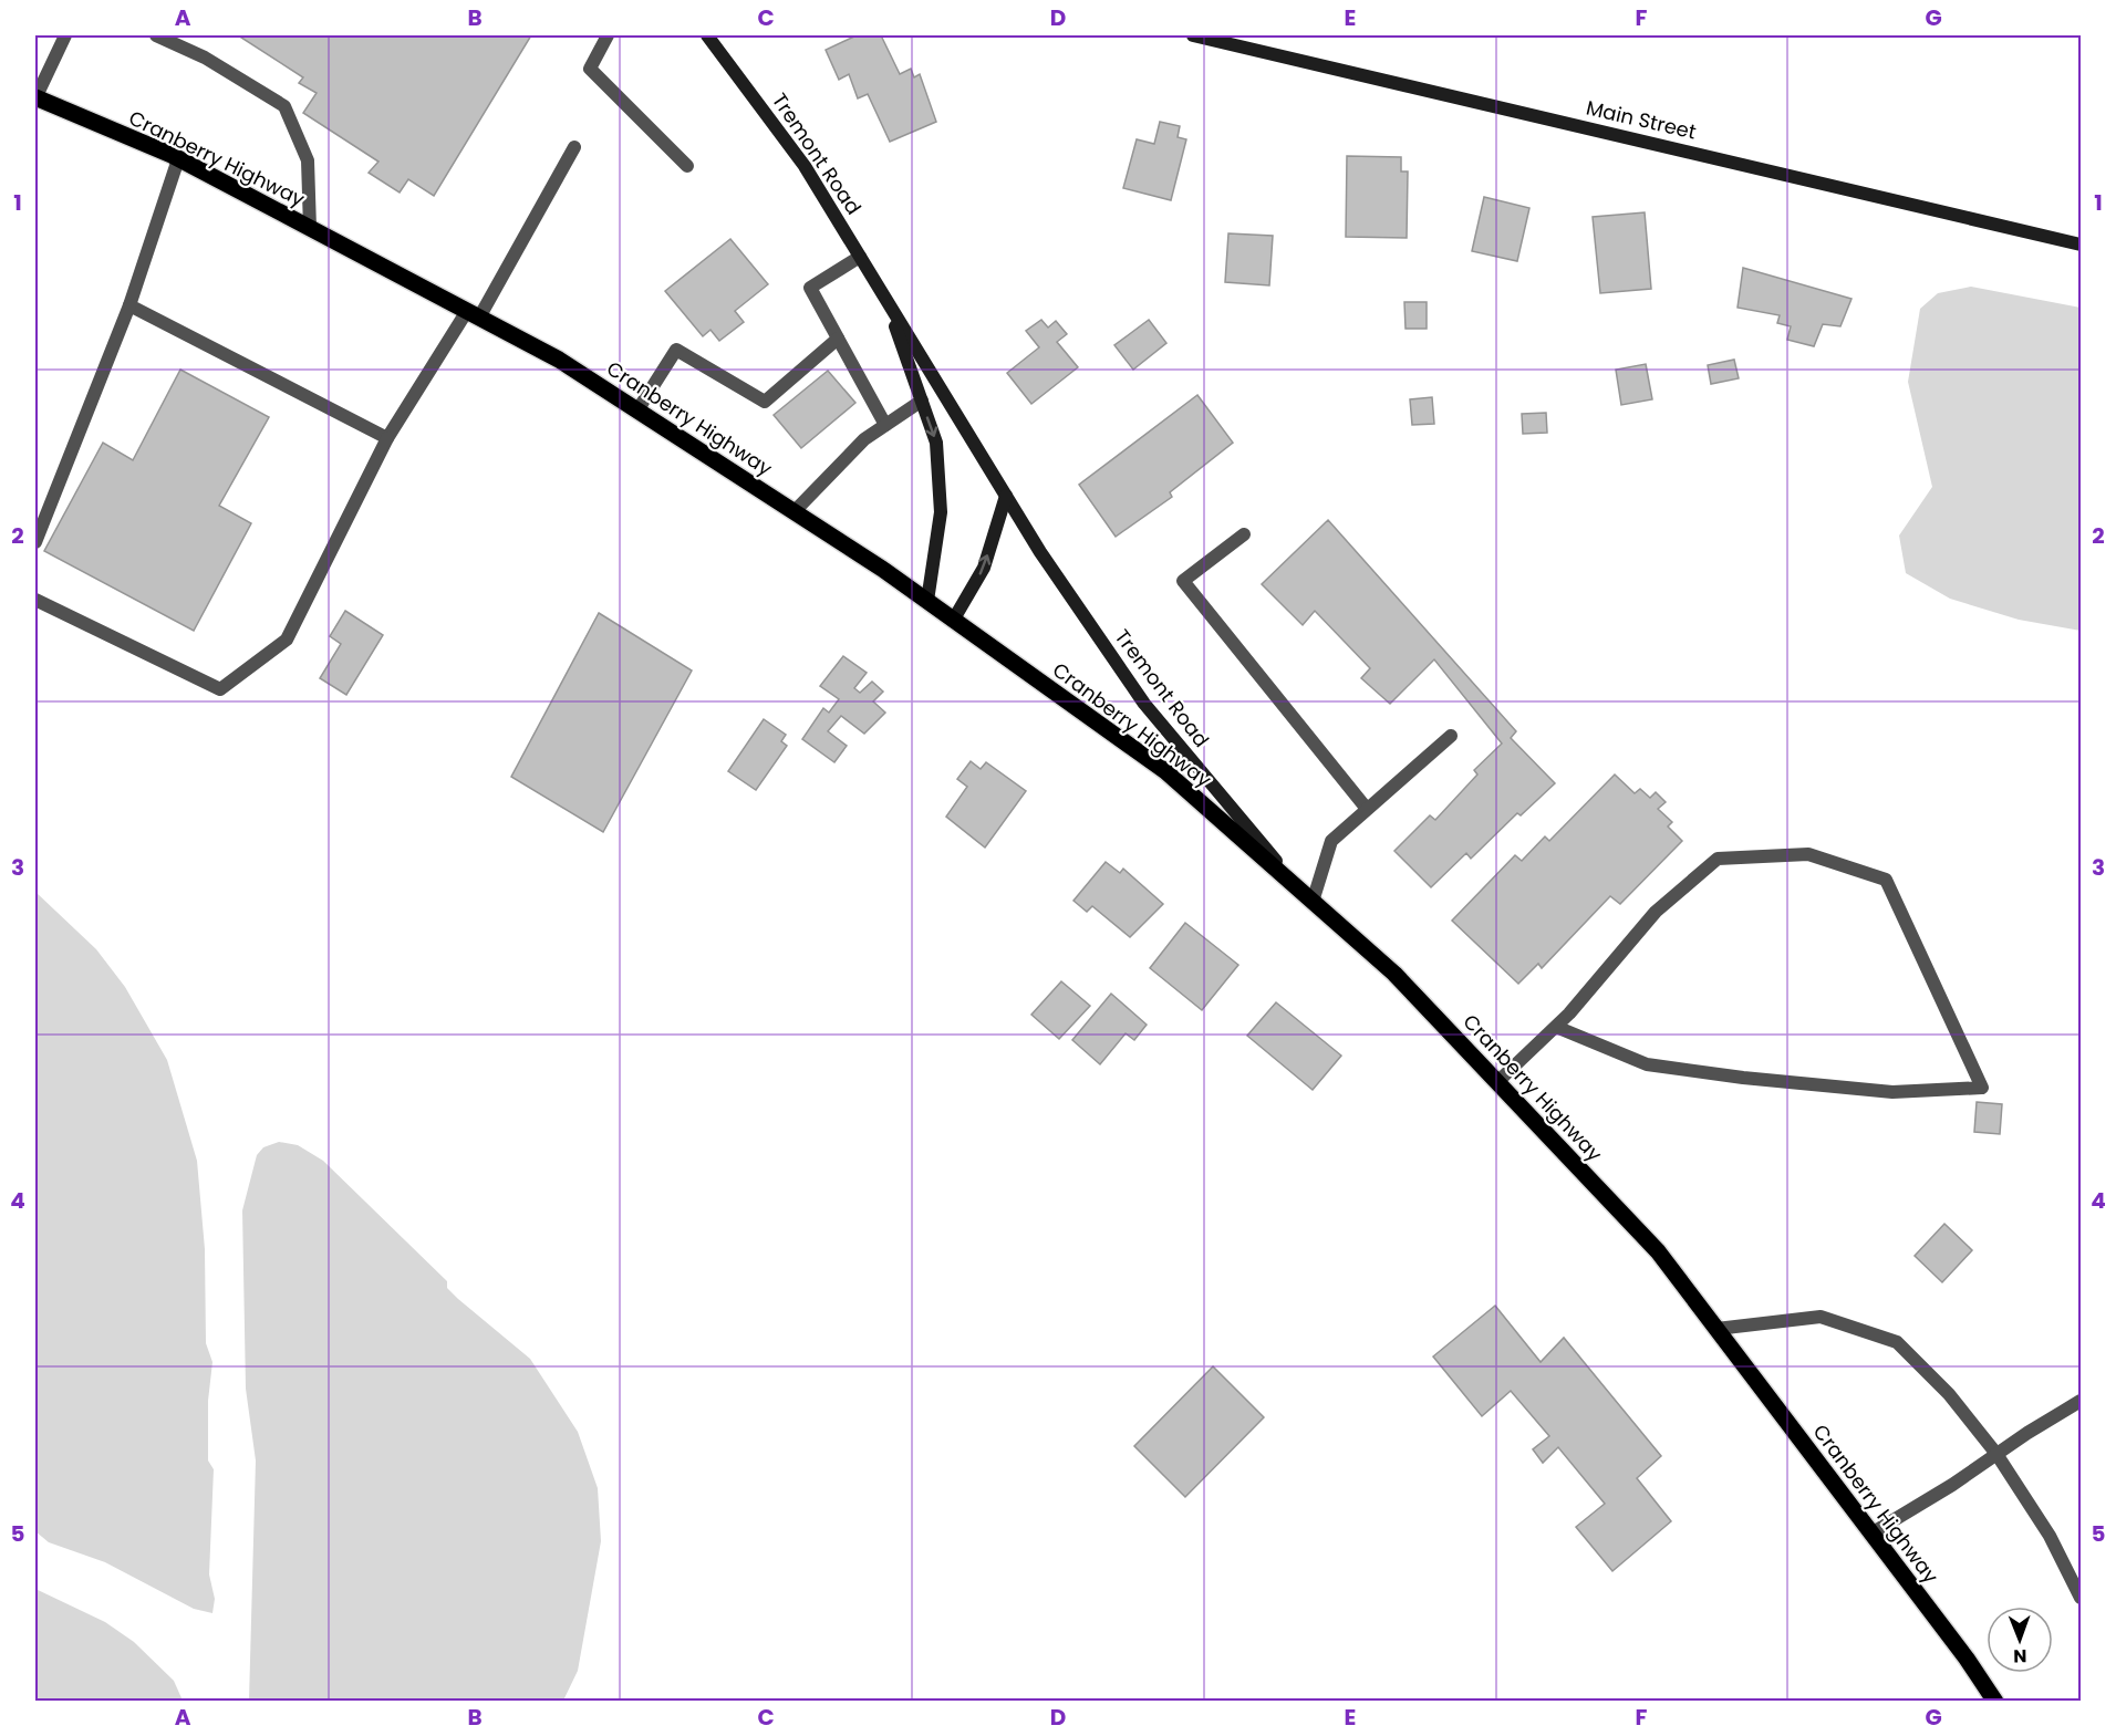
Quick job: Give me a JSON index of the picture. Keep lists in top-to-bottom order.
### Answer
{
  "streets": {
    "main road": ["Main Street", "Tremont Road", "Cranberry Highway"]
  },
  "crossings": [
    ["Tremont Road", "Cranberry Highway"]
  ],
  "north": "bottom",
  "grid": {
    "columns": [
      "A",
      "B",
      "C",
      "D",
      "E",
      "F",
      "G"
    ],
    "rows": [
      "1",
      "2",
      "3",
      "4",
      "5"
    ]
  }
}
